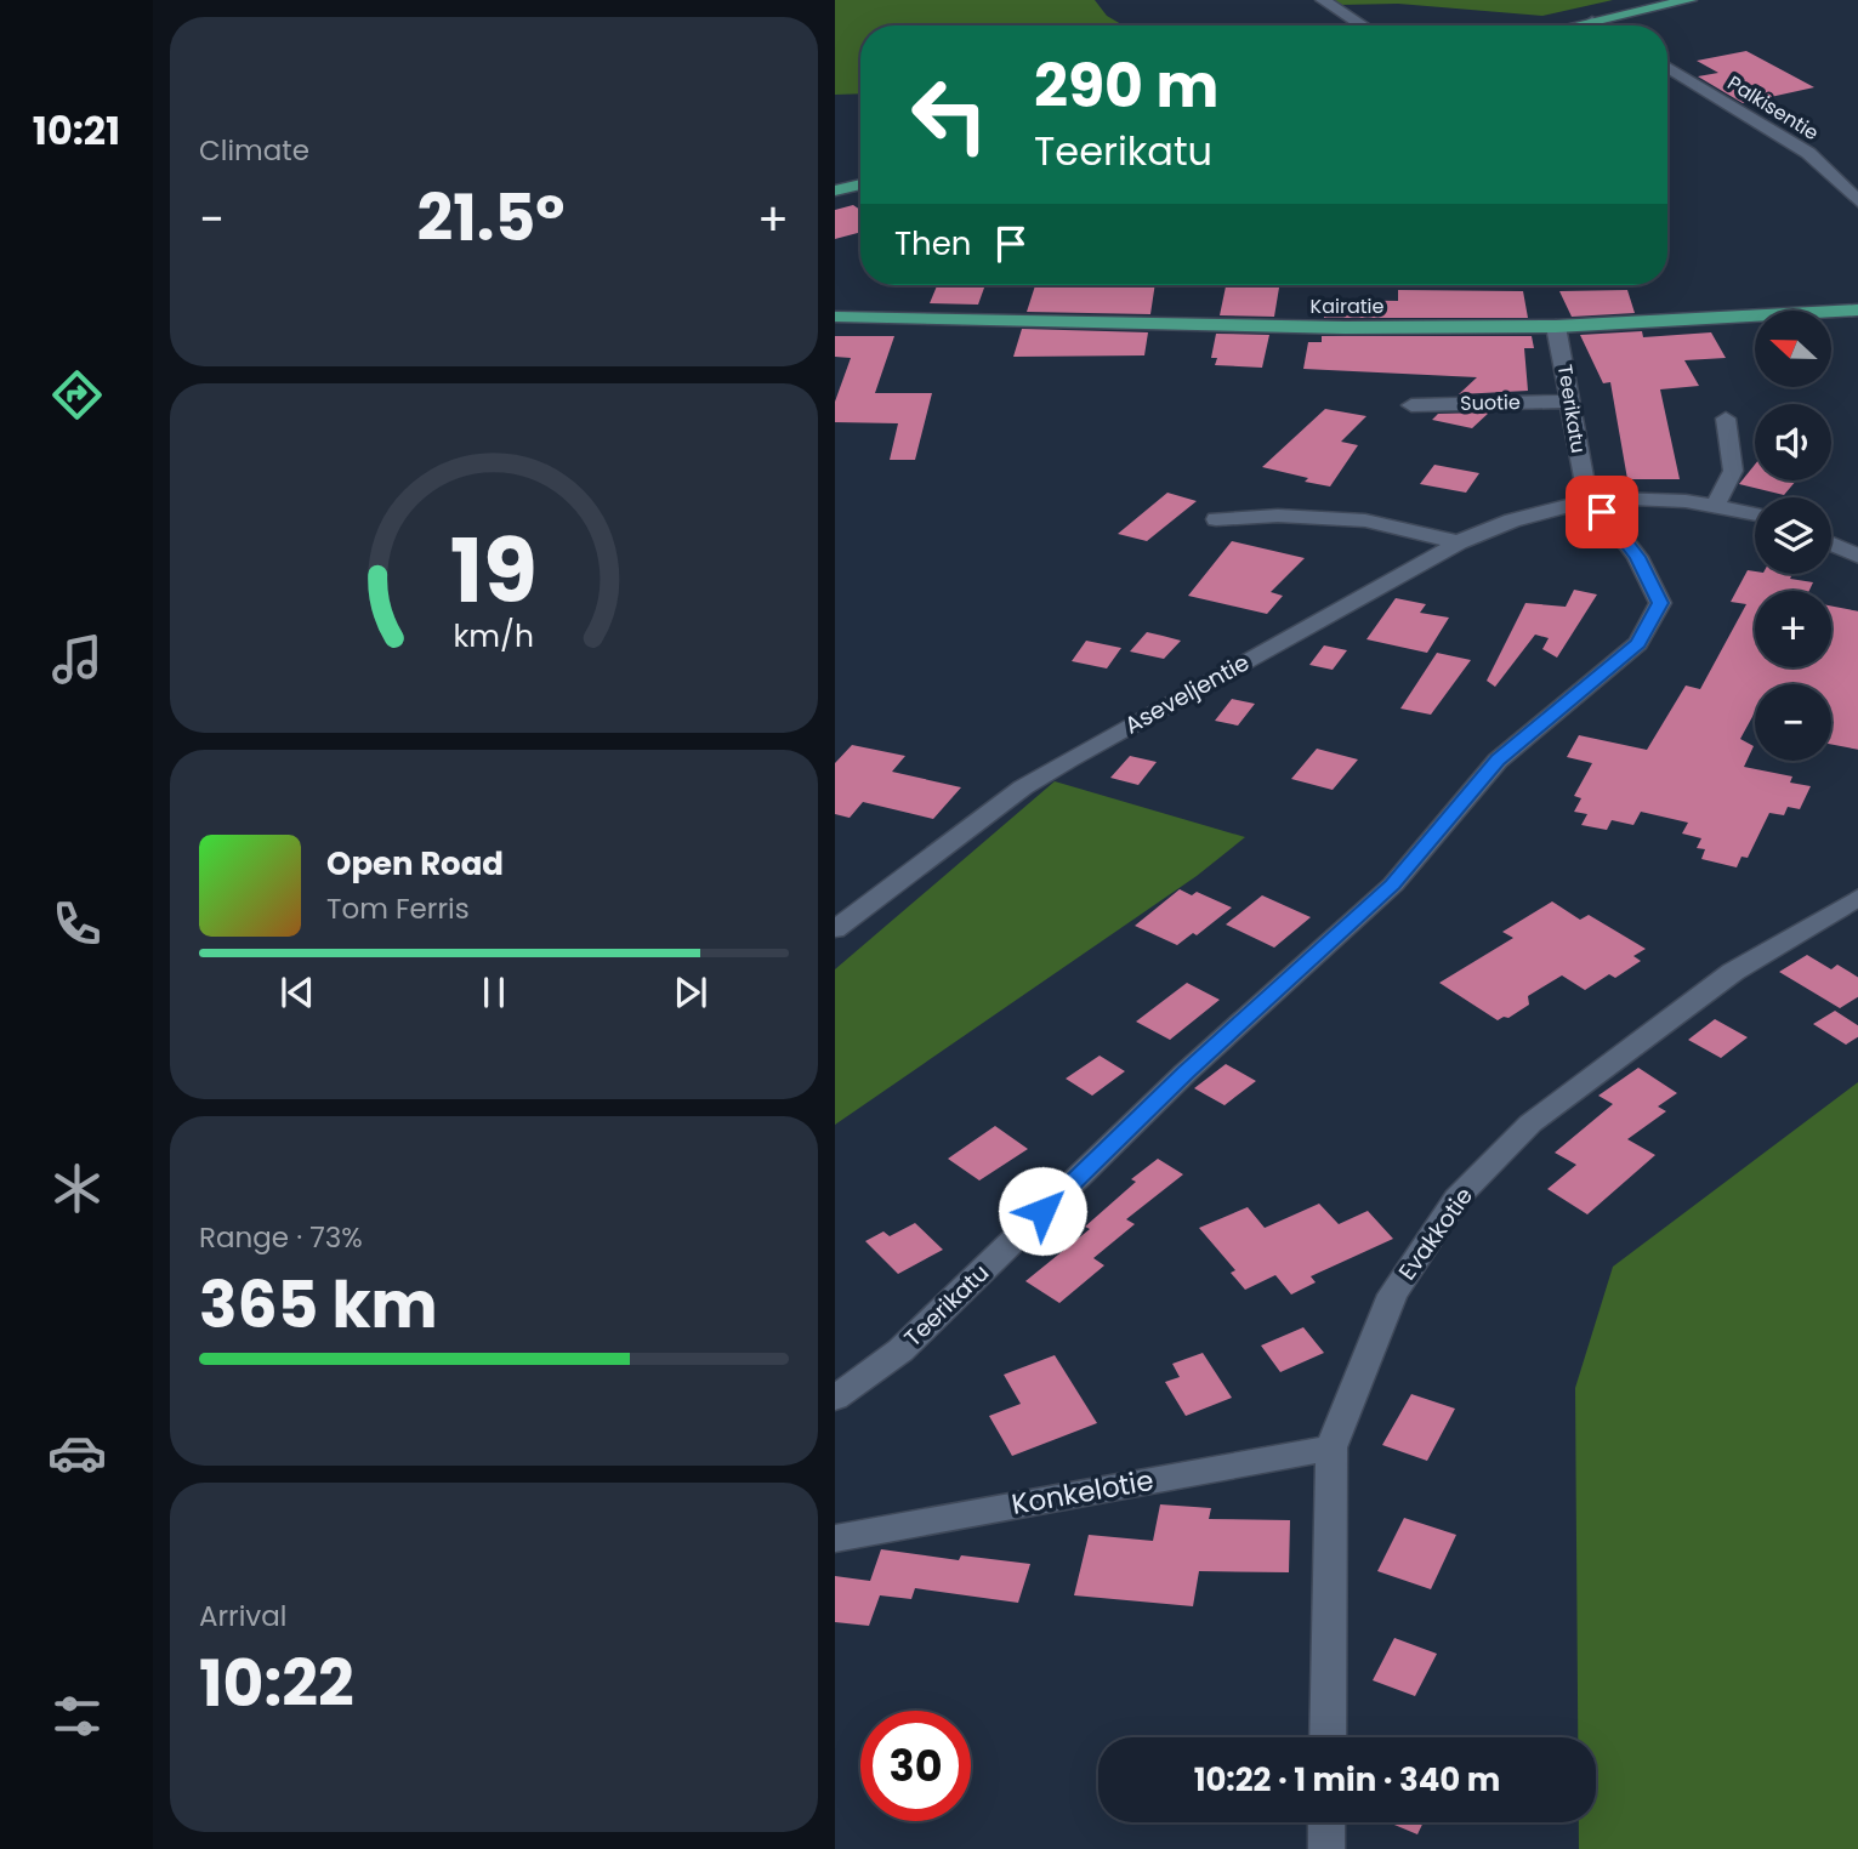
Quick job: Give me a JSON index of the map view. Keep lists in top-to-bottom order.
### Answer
{
  "streets": {
    "main road": ["Kairatie"],
    "street": [
      "Palkisentie",
      "Suotie",
      "Teerikatu",
      "Aseveljentie",
      "Evakkotie",
      "Konkelotie"
    ]
  },
  "crossings": [
    ["Kairatie", "Teerikatu"],
    ["Suotie", "Teerikatu"],
    ["Evakkotie", "Konkelotie"]
  ],
  "north": "left",
  "page": {
    "tabs": "10:21",
    "tile": [
      "Climate",
      ["Range · 73%", "365 km"],
      ["Arrival", "10:22"]
    ],
    "turn": ["290 m", "Teerikatu"],
    "heat": ["−", "21.5°", "+"],
    "then": "Then",
    "map_buttons": ["+", "−"],
    "song": ["Open Road", "Tom Ferris"],
    "limit": "30",
    "trip": "10:22 · 1 min · 340 m",
    "gauge": ["19", "km/h"]
  }
}
